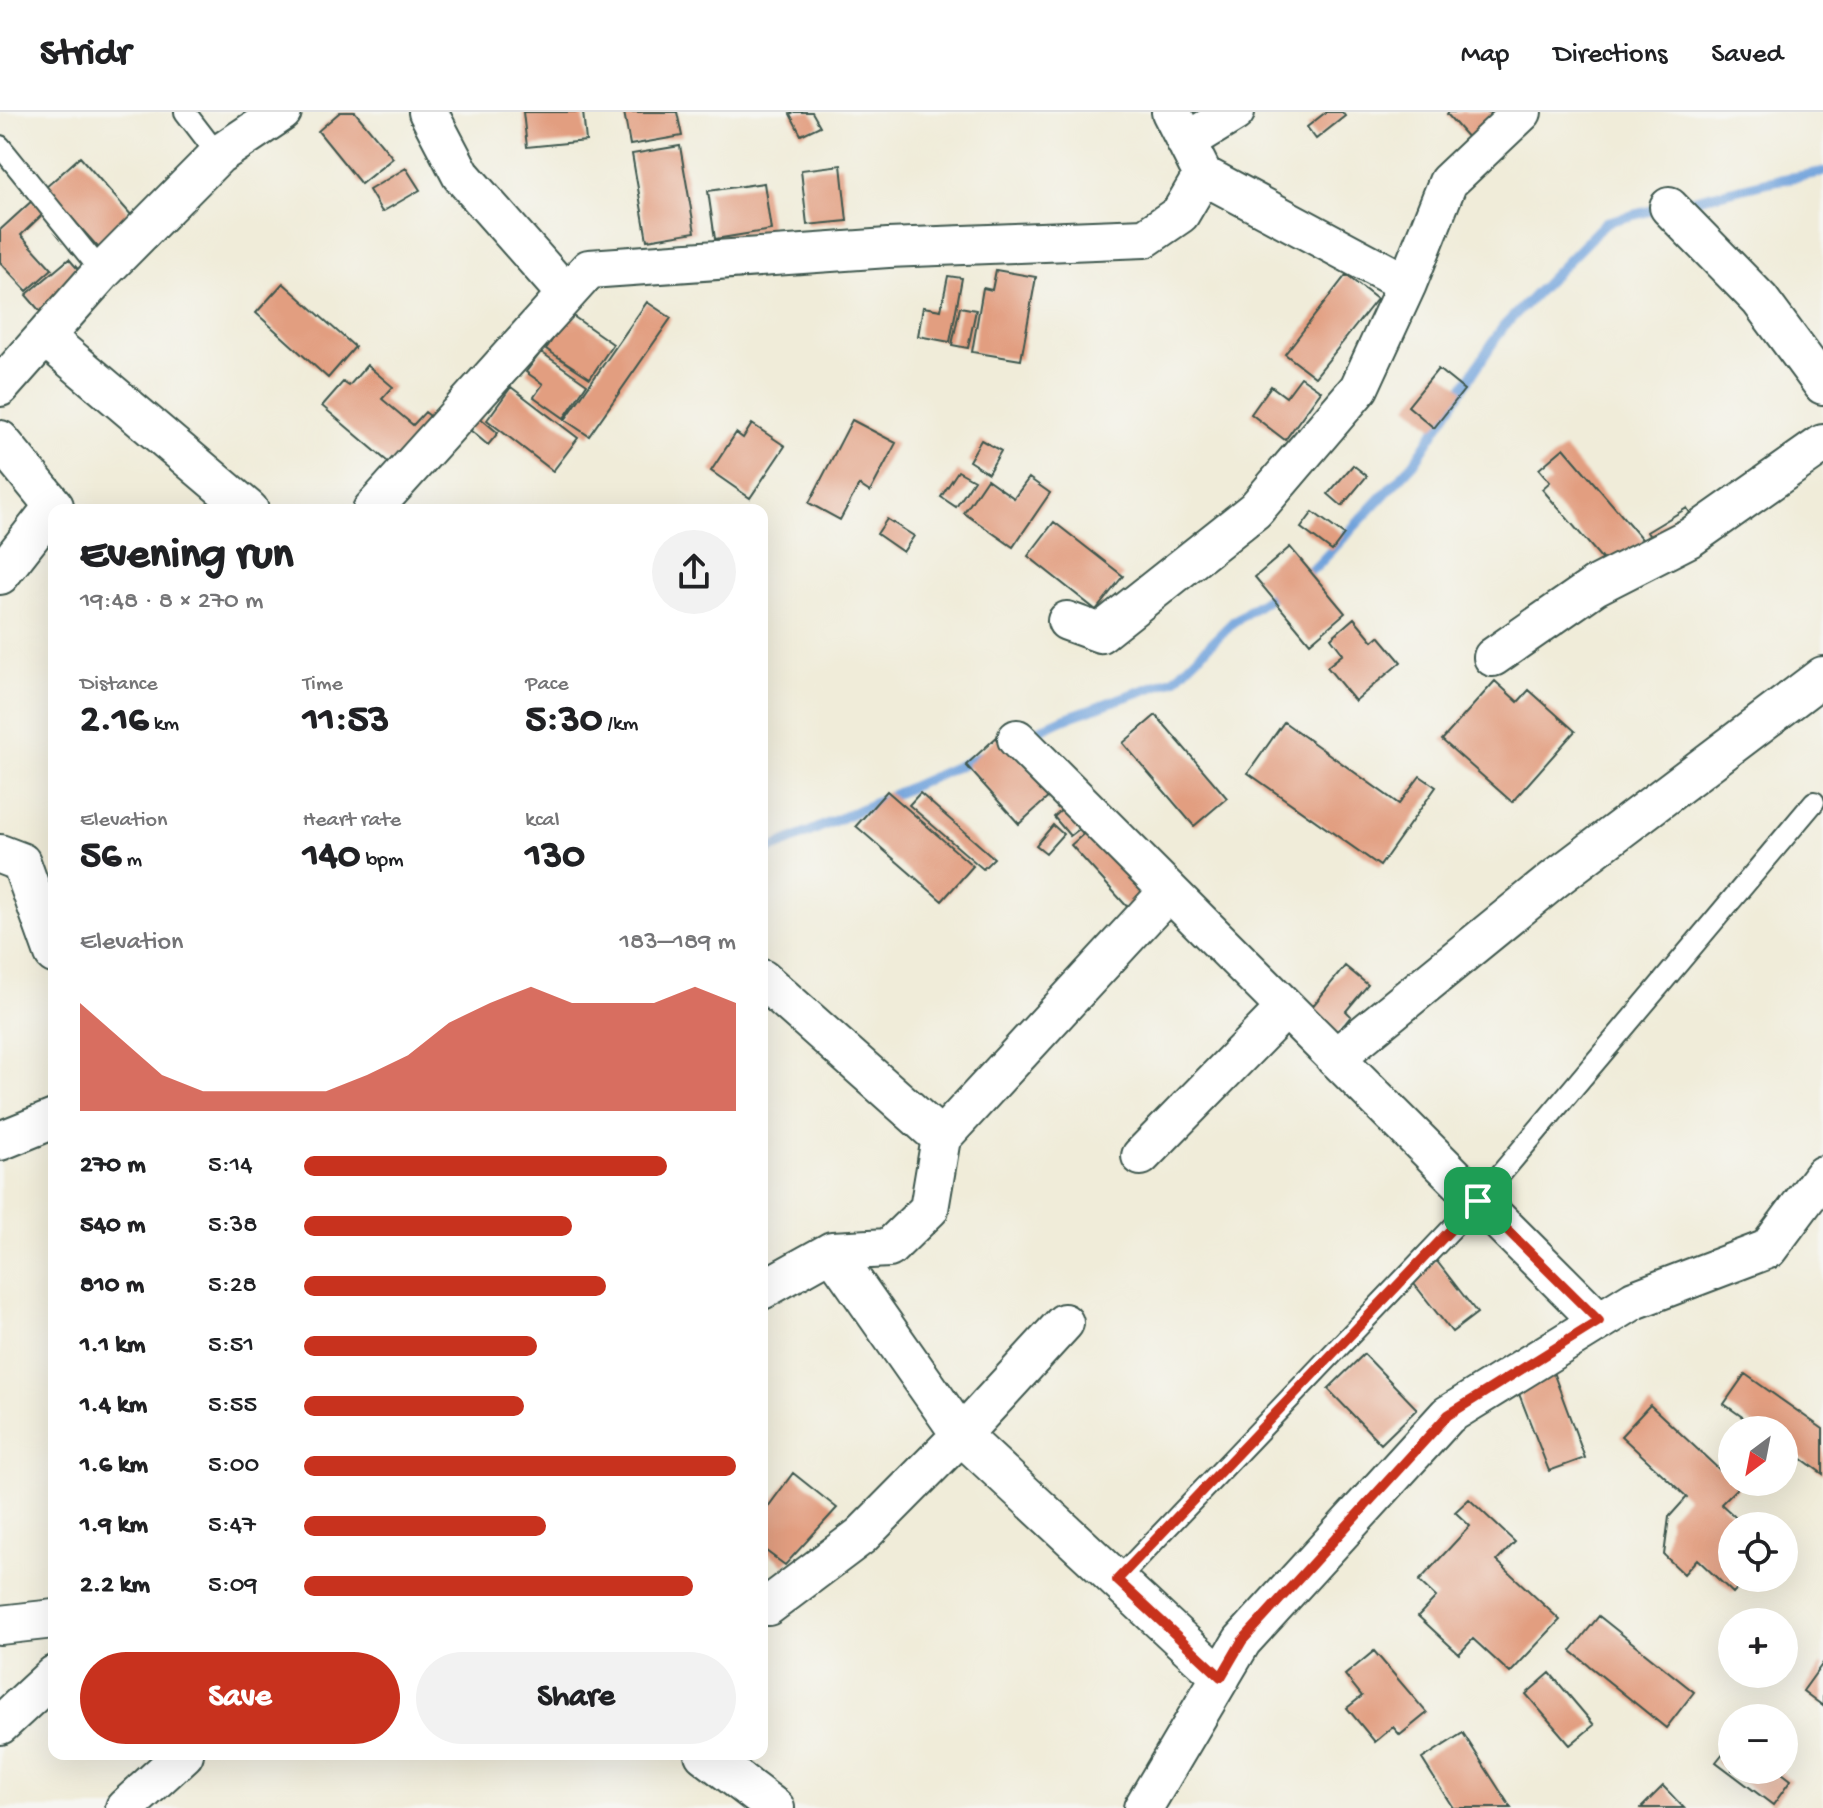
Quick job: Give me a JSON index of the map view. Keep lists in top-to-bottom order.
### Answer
{
  "north": "bottom left",
  "page": {
    "header": "Stridr",
    "nav": ["Map", "Directions", "Saved"],
    "heading": ["Evening run", "19:48 · 8 × 270 m"],
    "stats": [
      ["Distance", "2.16 km"],
      ["Time", "11:53"],
      ["Pace", "5:30 /km"],
      ["Elevation", "56 m"],
      ["Heart rate", "140 bpm"],
      ["kcal", "130"]
    ],
    "chart": ["Elevation", "183–189 m"],
    "list": [
      {
        "name": "270 m",
        "note": "5:14"
      },
      {
        "name": "540 m",
        "note": "5:38"
      },
      {
        "name": "810 m",
        "note": "5:28"
      },
      {
        "name": "1.1 km",
        "note": "5:51"
      },
      {
        "name": "1.4 km",
        "note": "5:55"
      },
      {
        "name": "1.6 km",
        "note": "5:00"
      },
      {
        "name": "1.9 km",
        "note": "5:47"
      },
      {
        "name": "2.2 km",
        "note": "5:09"
      }
    ],
    "map_buttons": ["+", "−"],
    "buttons": ["Save", "Share"]
  }
}
